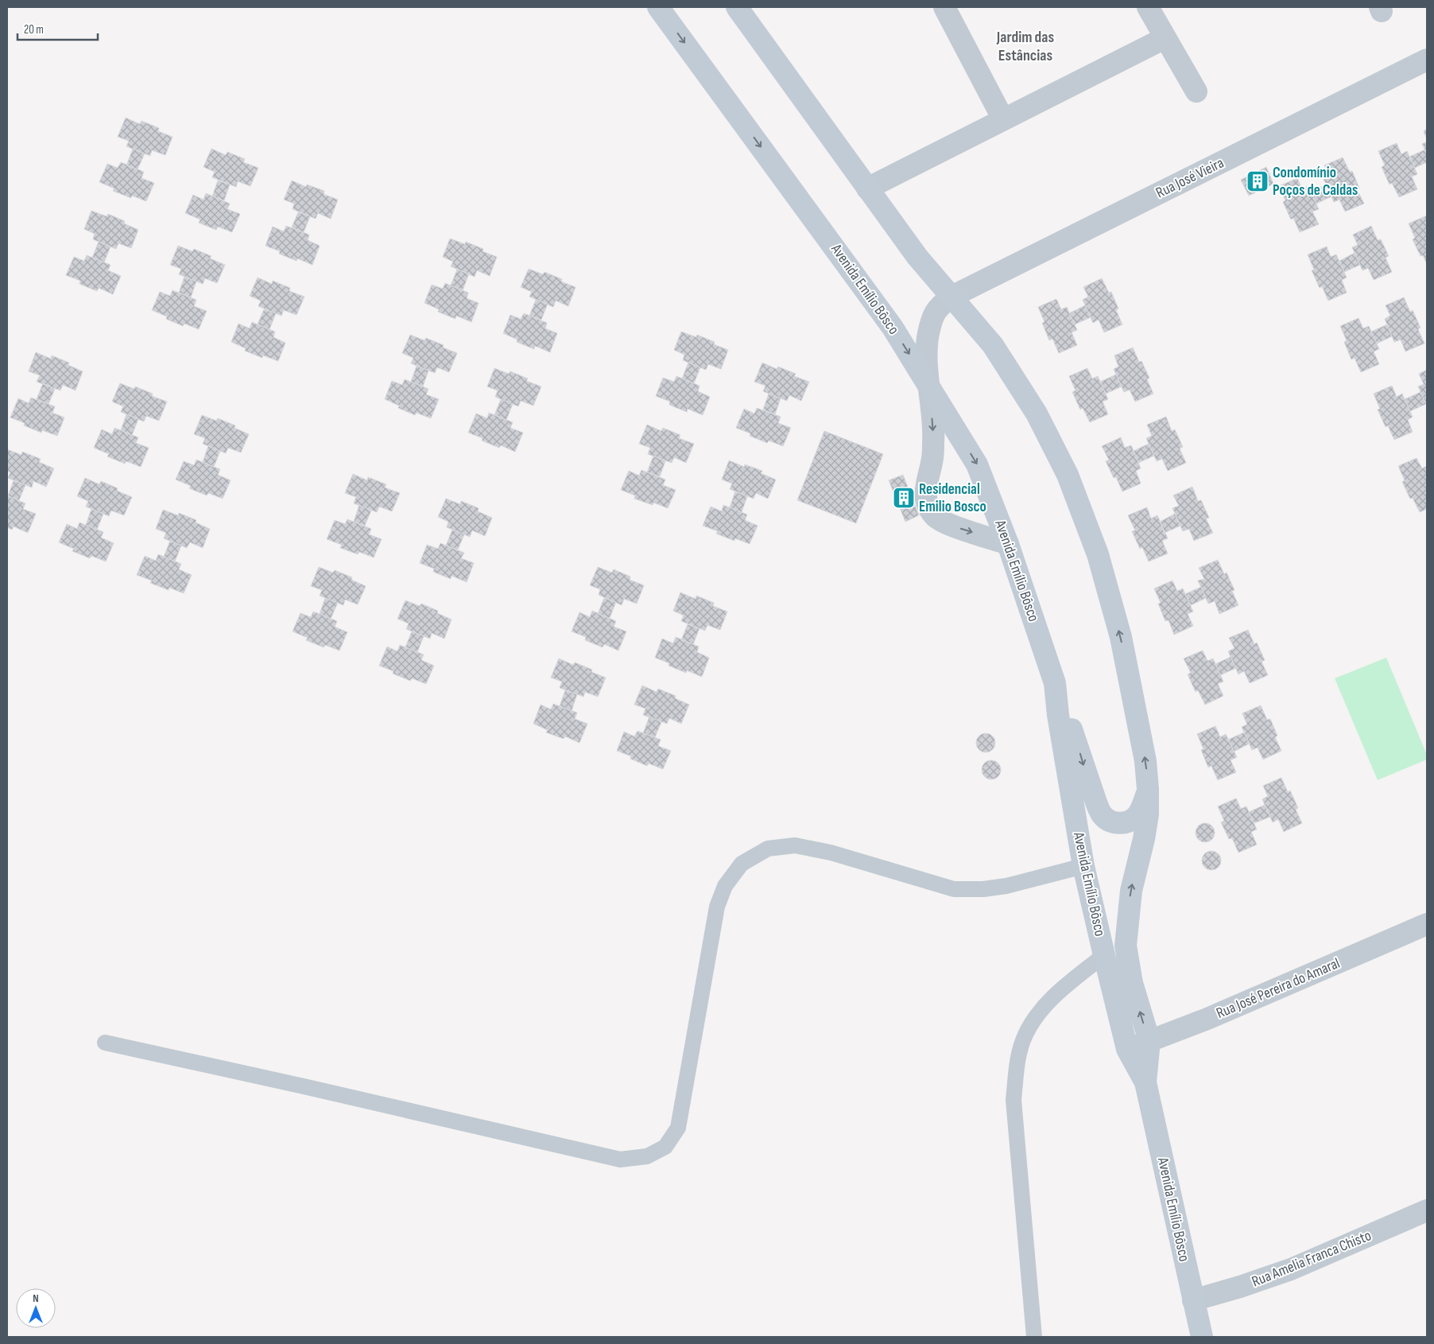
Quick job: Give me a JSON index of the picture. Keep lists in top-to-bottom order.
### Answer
{
  "streets": {
    "main road": ["Avenida Emílio Bôsco"],
    "street": ["Rua José Vieira", "Rua José Pereira do Amaral", "Rua Amelia Franca Chisto"]
  },
  "crossings": [
    ["Rua José Vieira", "Avenida Emílio Bôsco"],
    ["Avenida Emílio Bôsco", "Rua José Pereira do Amaral"],
    ["Avenida Emílio Bôsco", "Rua Amelia Franca Chisto"]
  ],
  "districts": ["Jardim das Estâncias"],
  "places": {
    "building": ["Condomínio Poços de Caldas", "Residencial Emilio Bosco"]
  },
  "scale_bar": "20 m",
  "north": "top"
}
